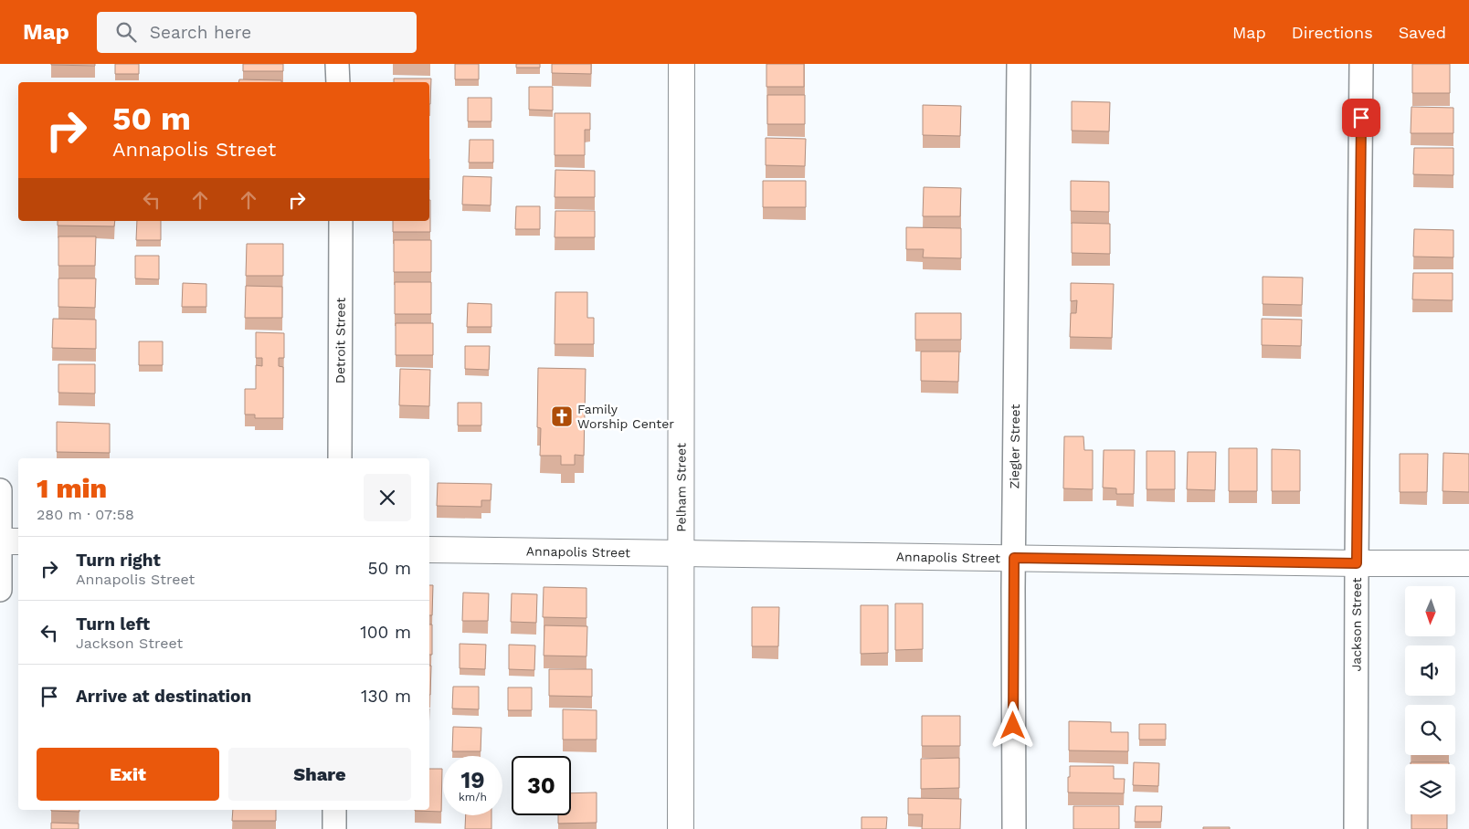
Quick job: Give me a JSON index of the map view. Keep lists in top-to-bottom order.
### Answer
{
  "streets": {
    "street": [
      "Detroit Street",
      "Ziegler Street",
      "Pelham Street",
      "Annapolis Street",
      "Jackson Street"
    ]
  },
  "crossings": [
    ["Ziegler Street", "Annapolis Street"],
    ["Pelham Street", "Annapolis Street"],
    ["Annapolis Street", "Jackson Street"]
  ],
  "places": {
    "church": ["Family Worship Center"]
  },
  "north": "bottom",
  "page": {
    "header": "Map",
    "search": "Search here",
    "nav": ["Map", "Directions", "Saved"],
    "turn": ["50 m", "Annapolis Street"],
    "heading": ["1 min", "280 m · 07:58"],
    "list": [
      {
        "name": "Turn right",
        "note": "Annapolis Street",
        "value": "50 m"
      },
      {
        "name": "Turn left",
        "note": "Jackson Street",
        "value": "100 m"
      },
      {
        "name": "Arrive at destination",
        "value": "130 m"
      }
    ],
    "buttons": ["Exit", "Share"],
    "speed": "19 km/h",
    "limit": "30"
  }
}
